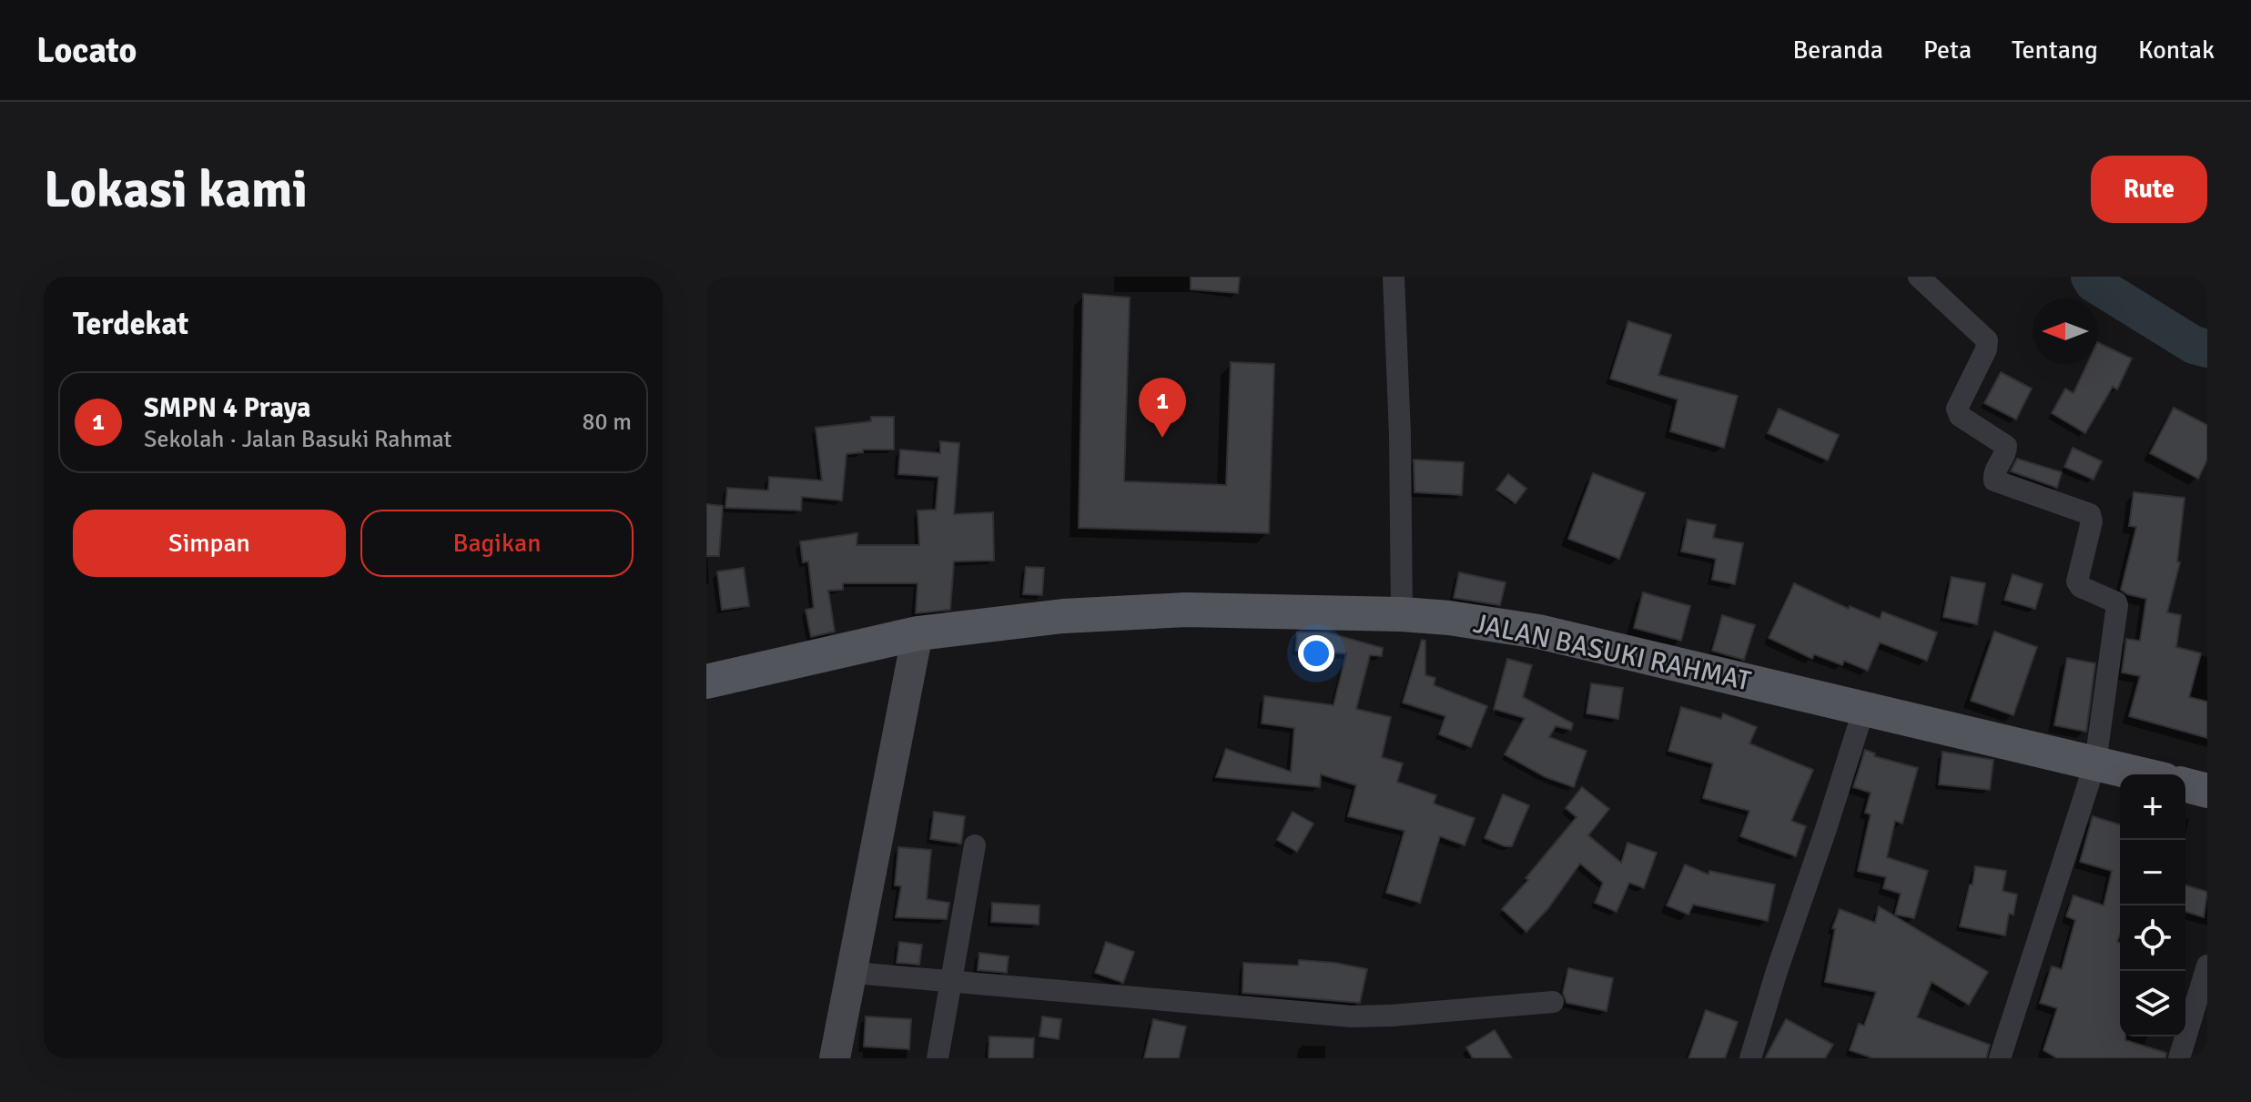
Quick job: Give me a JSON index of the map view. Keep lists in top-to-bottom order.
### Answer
{
  "streets": {
    "main road": ["JALAN BASUKI RAHMAT"]
  },
  "north": "left",
  "page": {
    "header": "Locato",
    "nav": [
      "Beranda",
      "Peta",
      "Tentang",
      "Kontak"
    ],
    "buttons": [
      "Rute",
      ["Simpan", "Bagikan"]
    ],
    "title": "Lokasi kami",
    "heading": "Terdekat",
    "list": [
      {
        "mark": "1",
        "name": "SMPN 4 Praya",
        "note": "Sekolah · Jalan Basuki Rahmat",
        "value": "80 m"
      }
    ],
    "pins": "1",
    "map_buttons": ["+", "−"]
  }
}
